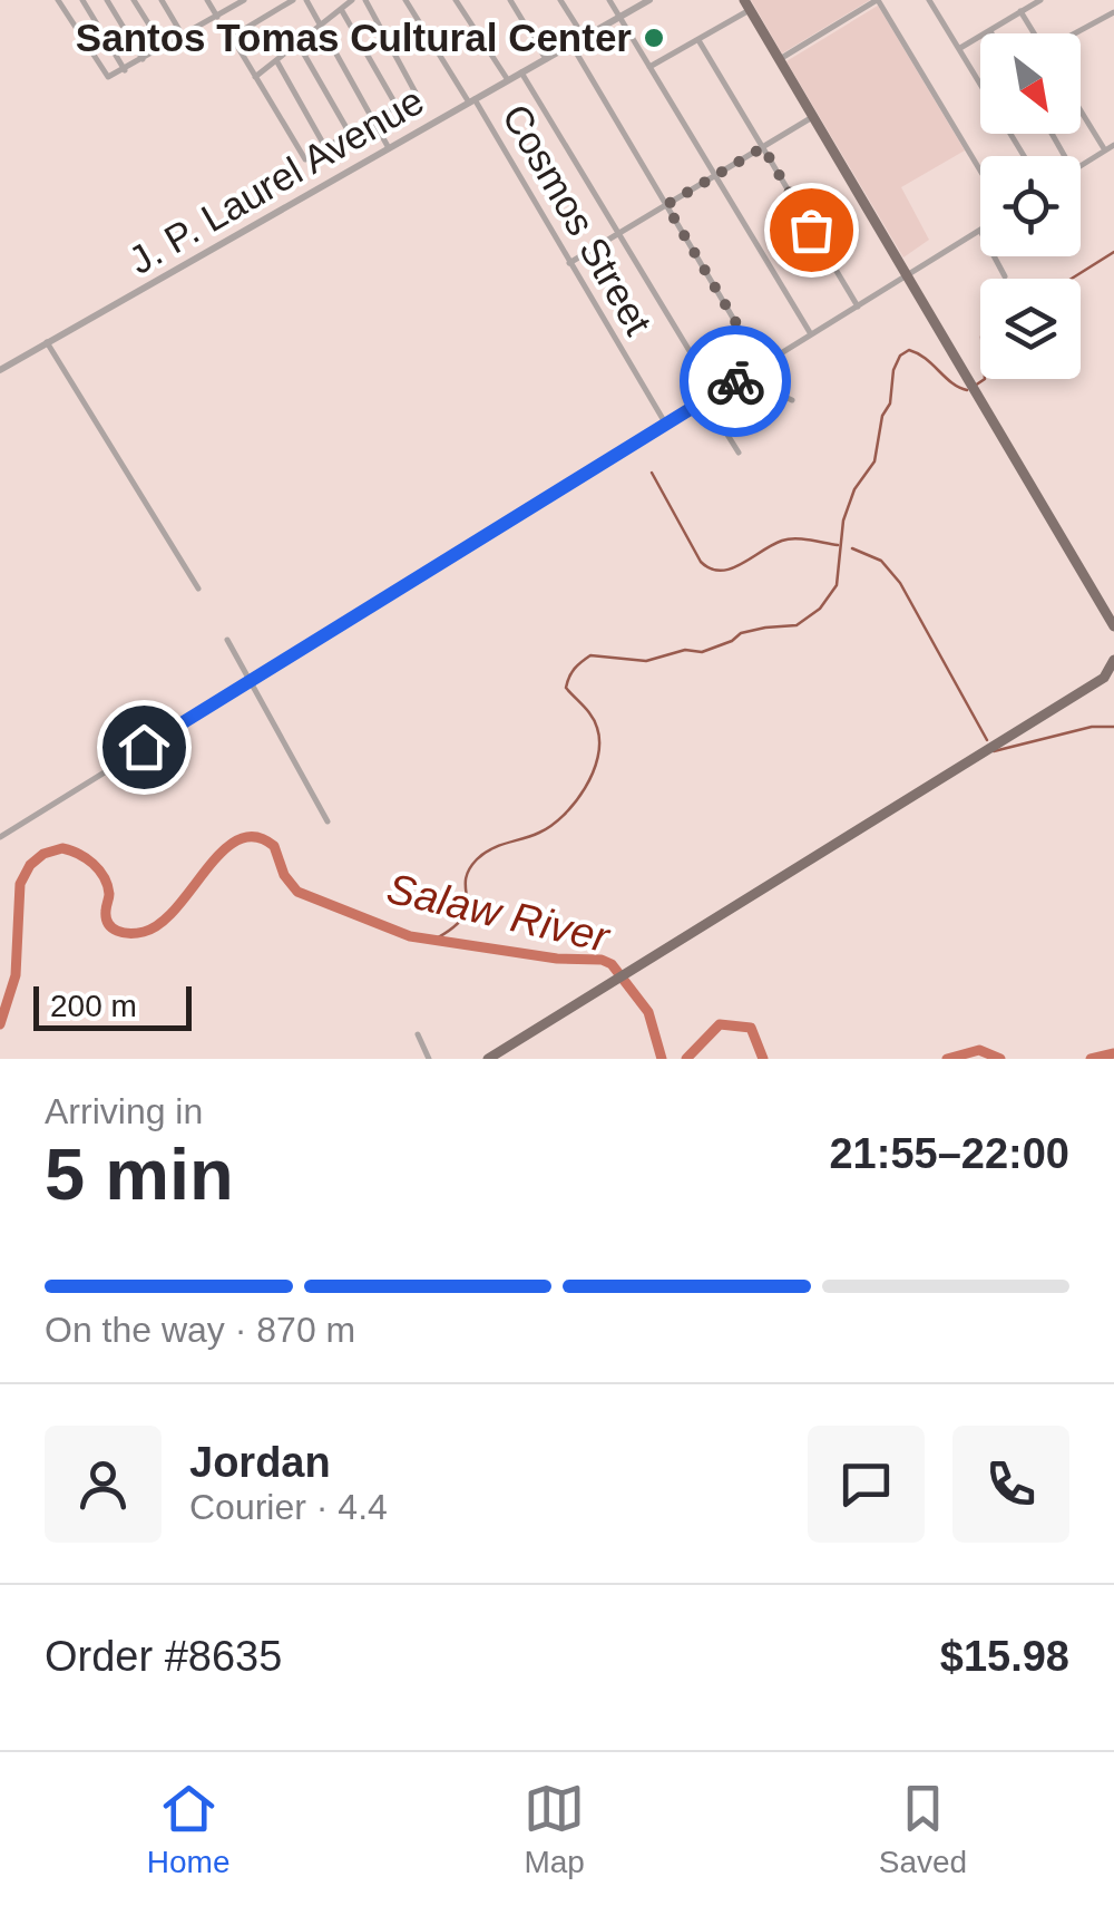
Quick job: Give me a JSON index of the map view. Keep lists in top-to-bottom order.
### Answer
{
  "streets": {
    "street": ["J. P. Laurel Avenue", "Cosmos Street"]
  },
  "crossings": [
    ["J. P. Laurel Avenue", "Cosmos Street"]
  ],
  "water": ["Salaw River"],
  "places": ["Santos Tomas Cultural Center"],
  "scale_bar": "200 m",
  "north": "bottom right",
  "page": {
    "scale": "200 m",
    "heading": ["5 min", "Arriving in", "21:55–22:00"],
    "panel": [
      "Jordan",
      "Courier · 4.4",
      "Order #8635",
      "$15.98"
    ],
    "bar": "On the way · 870 m",
    "tabs": ["Home", "Map", "Saved"]
  }
}
